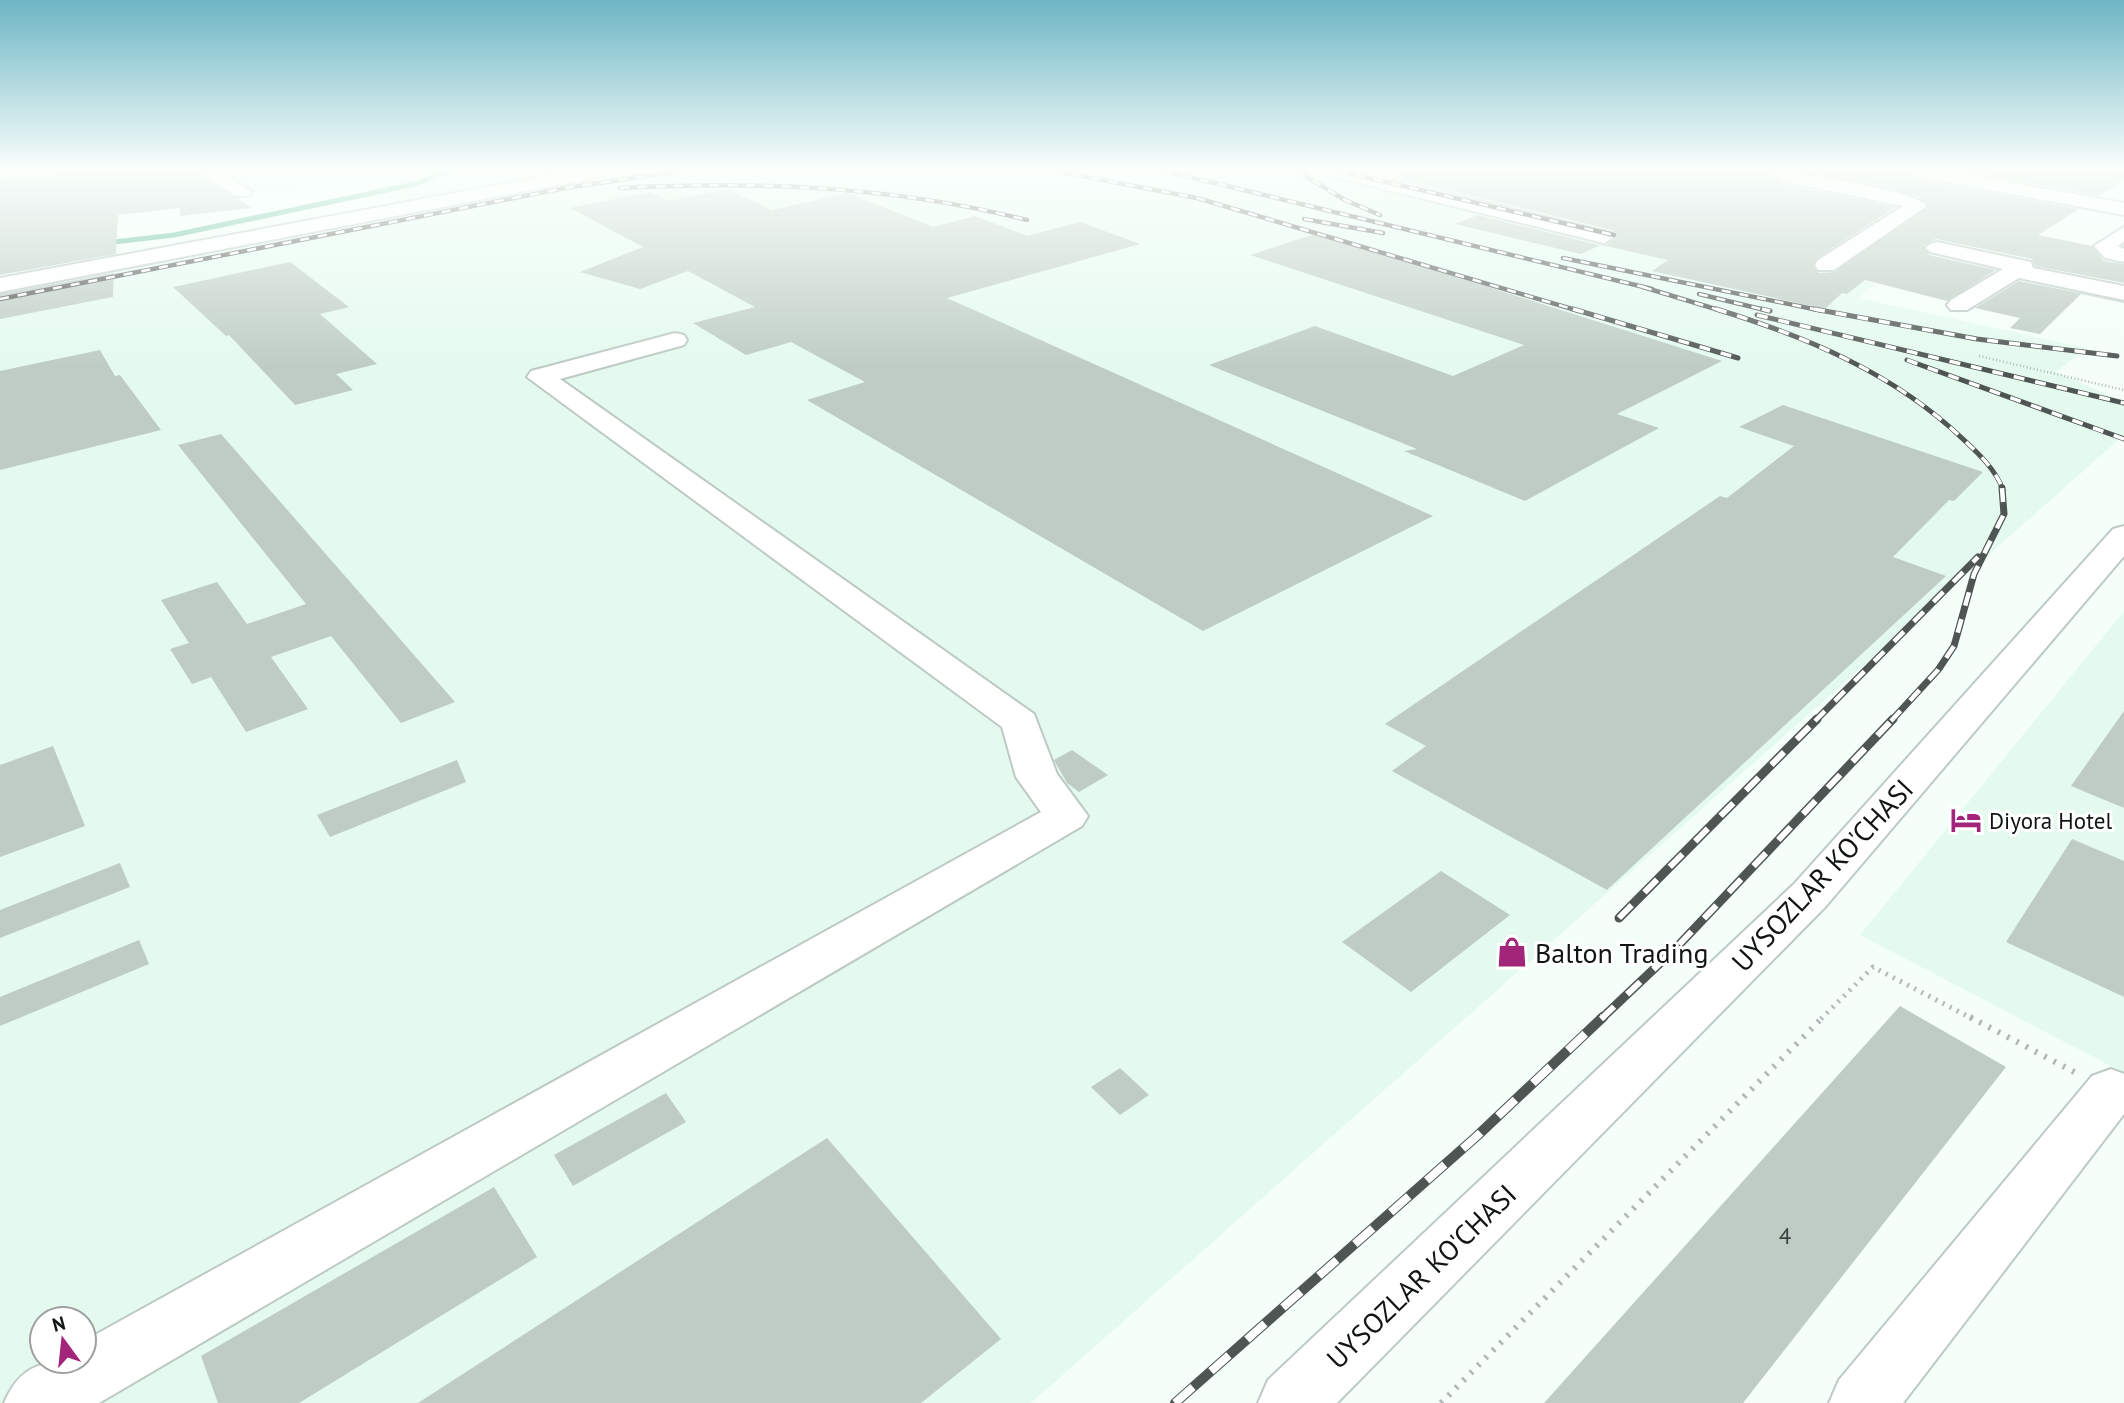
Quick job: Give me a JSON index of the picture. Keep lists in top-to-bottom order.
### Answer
{
  "streets": {
    "street": ["UYSOZLAR KO'CHASI"]
  },
  "places": {
    "hotel": ["Diyora Hotel"],
    "shop": ["Balton Trading"]
  },
  "house_numbers": ["4"],
  "north": "top"
}
